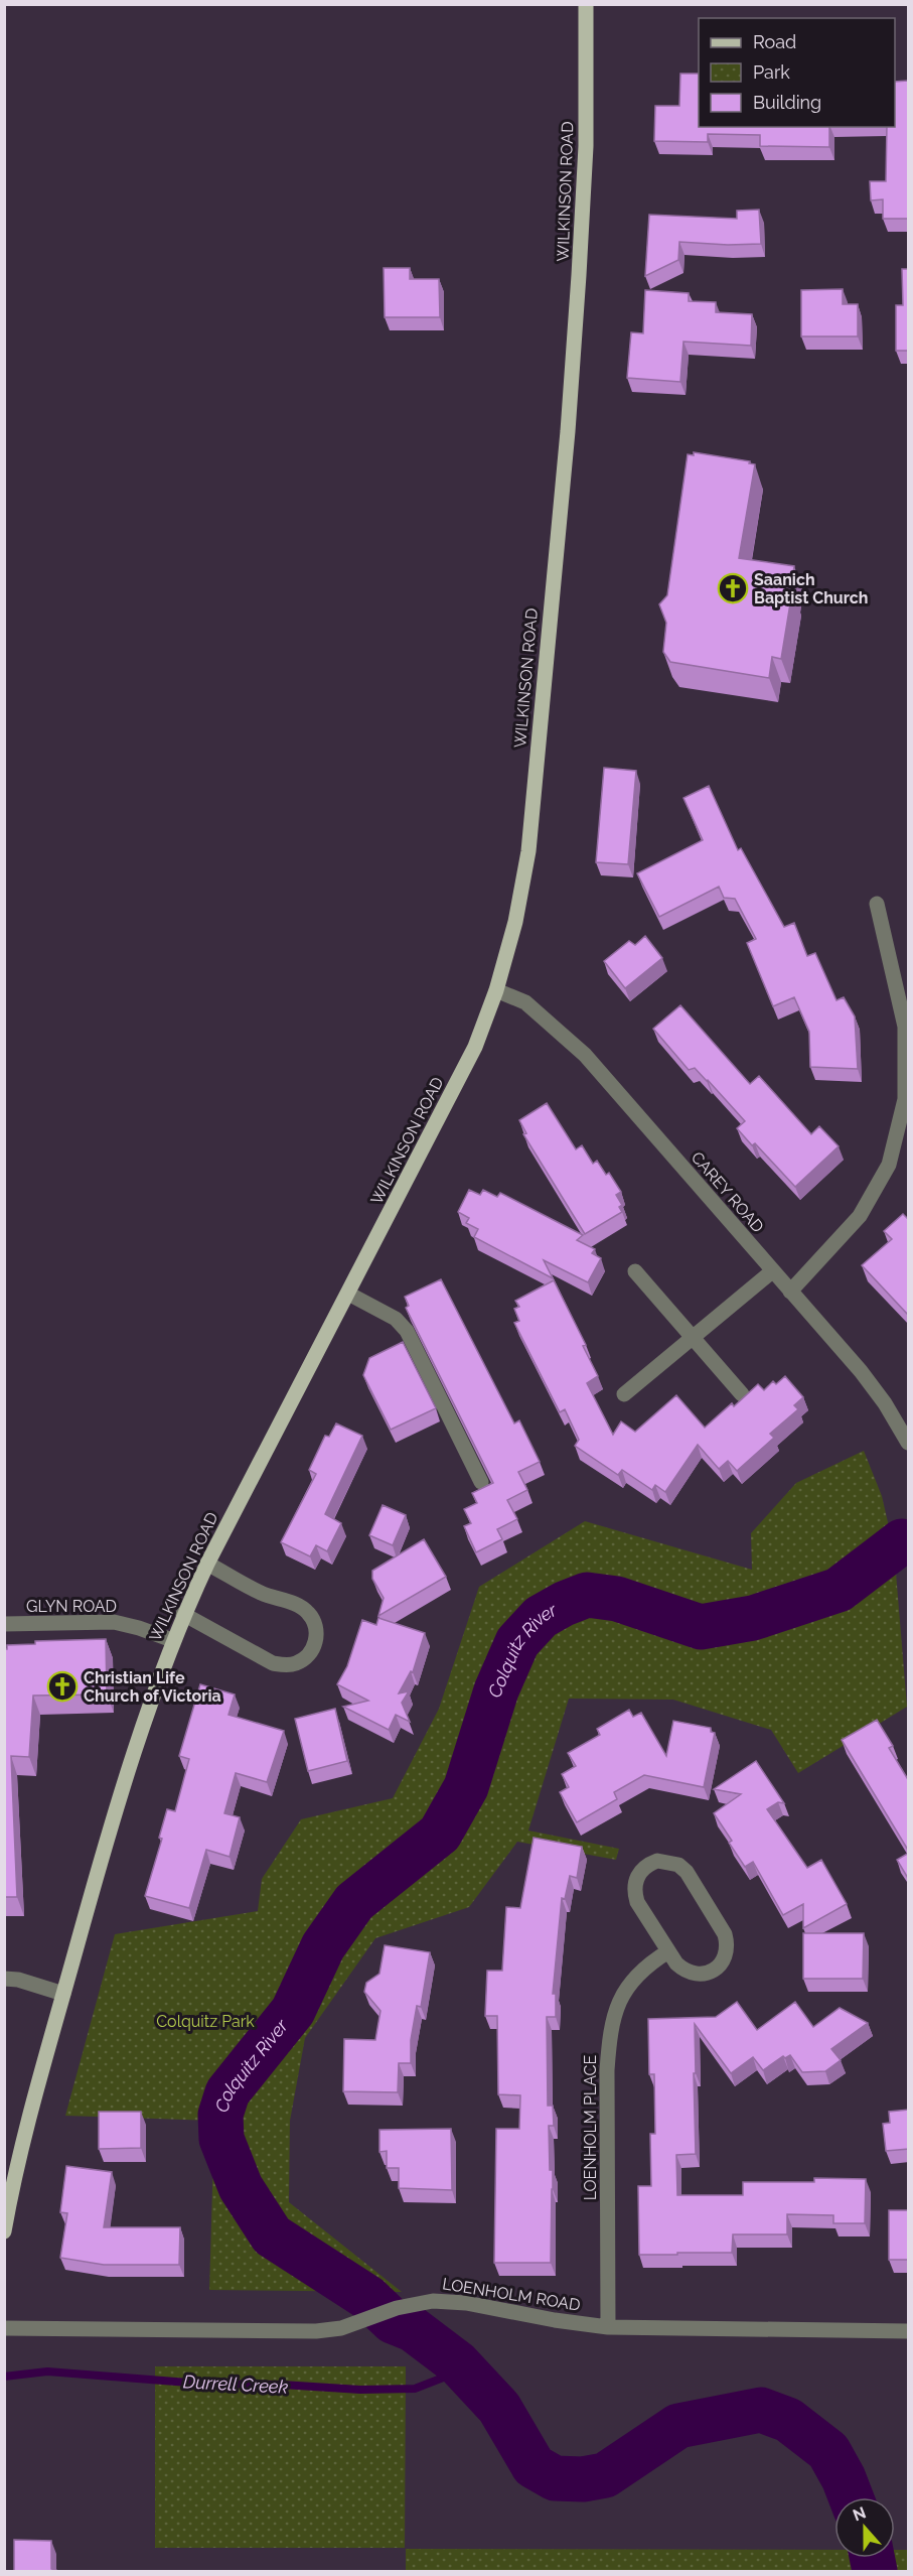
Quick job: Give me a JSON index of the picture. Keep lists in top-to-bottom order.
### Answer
{
  "streets": {
    "main road": ["WILKINSON ROAD"],
    "street": [
      "CAREY ROAD",
      "GLYN ROAD",
      "LOENHOLM PLACE",
      "LOENHOLM ROAD"
    ]
  },
  "crossings": [
    ["WILKINSON ROAD", "CAREY ROAD"],
    ["WILKINSON ROAD", "GLYN ROAD"],
    ["LOENHOLM PLACE", "LOENHOLM ROAD"]
  ],
  "water": ["Colquitz River", "Durrell Creek"],
  "parks": ["Colquitz Park"],
  "places": {
    "church": ["Saanich Baptist Church", "Christian Life Church of Victoria"]
  },
  "legend": ["Road", "Park", "Building"],
  "north": "top"
}
